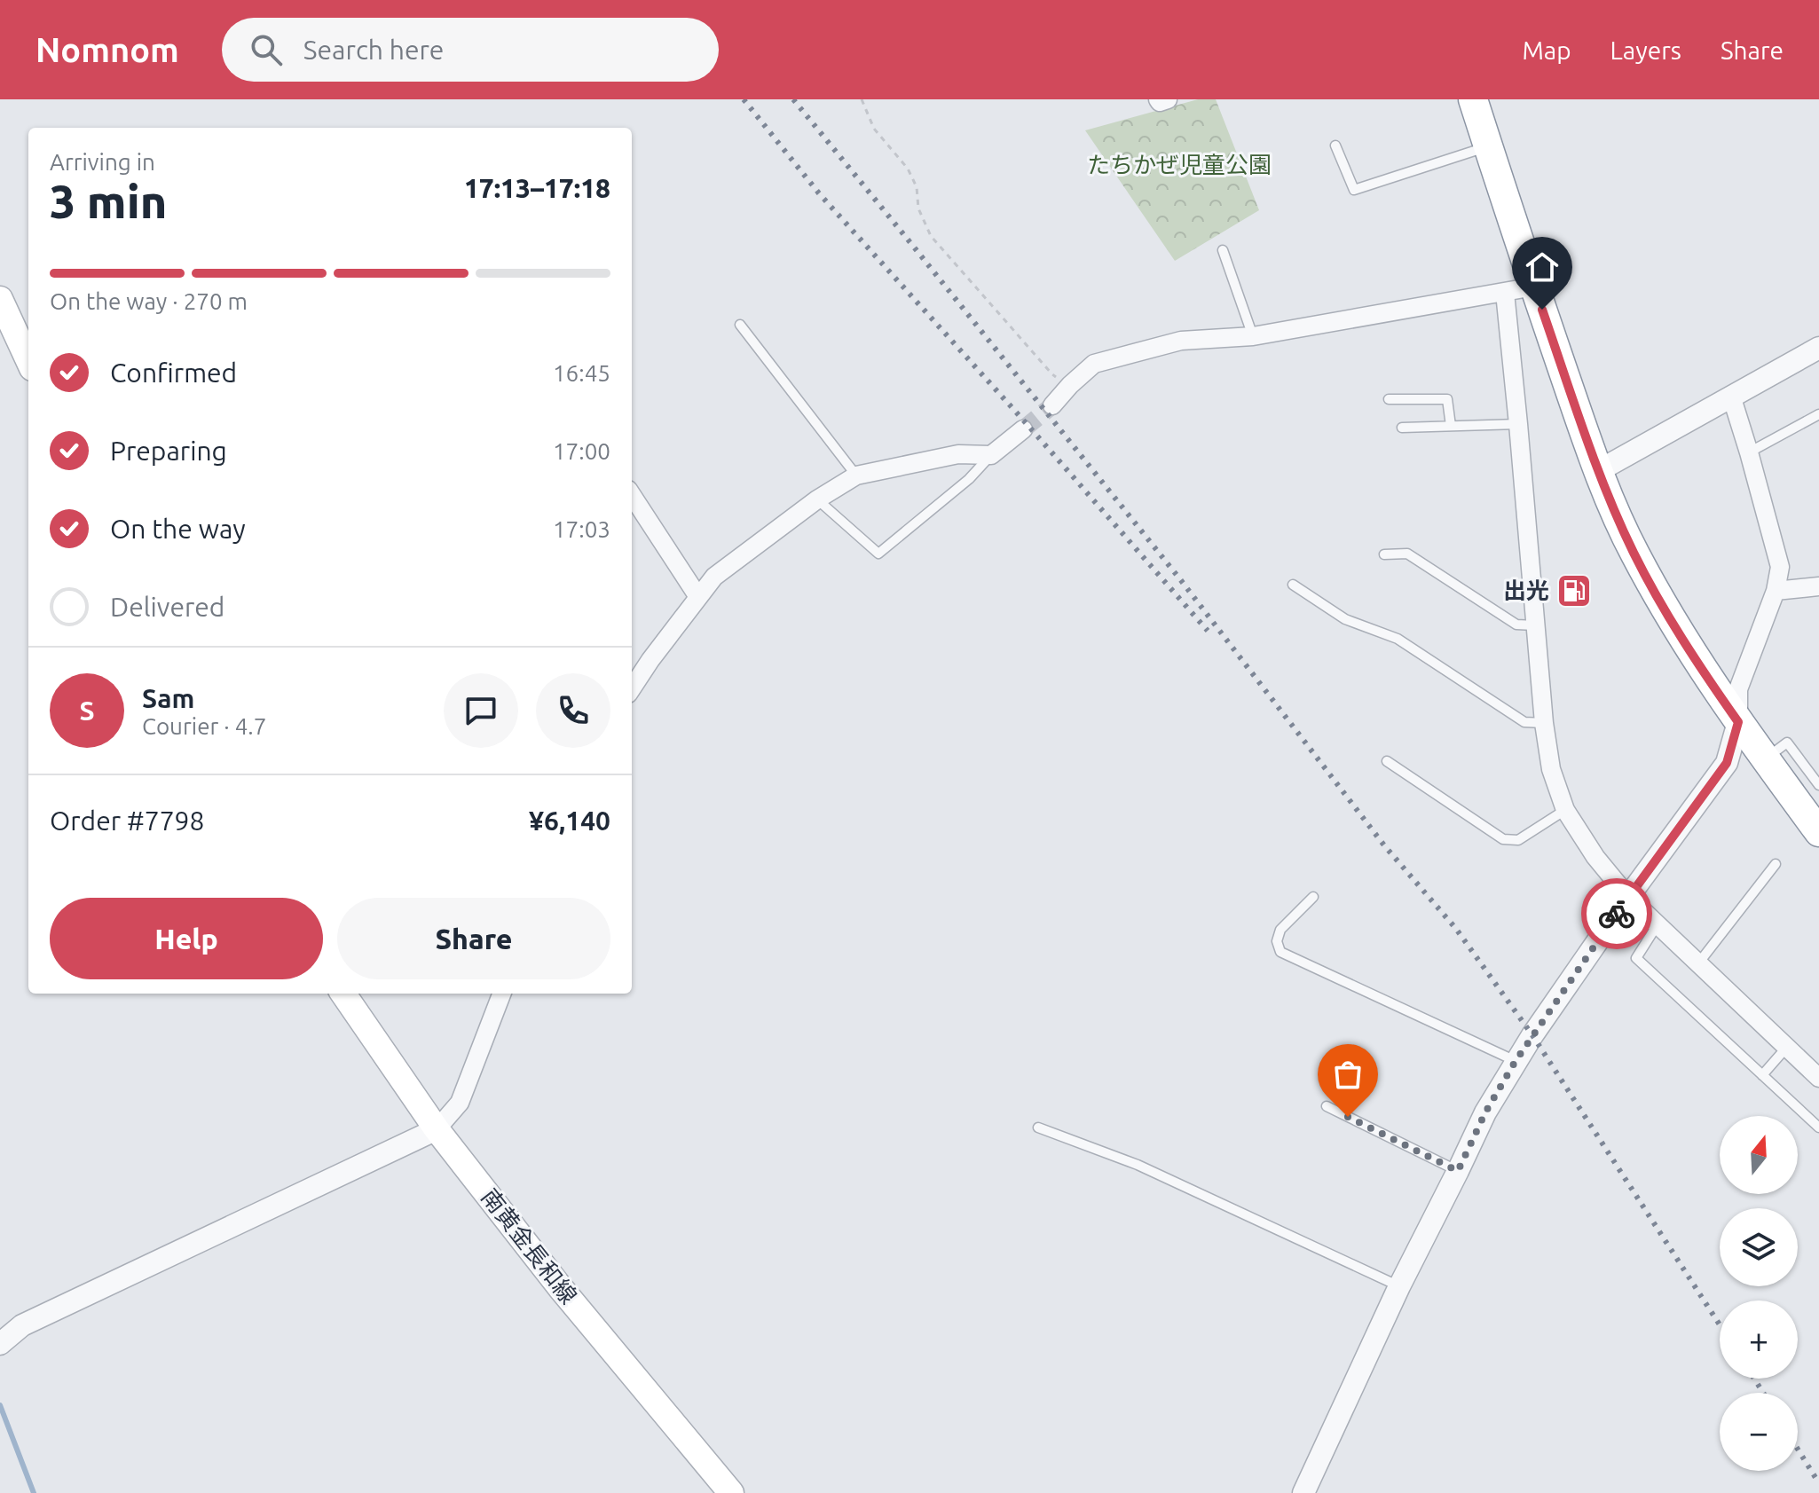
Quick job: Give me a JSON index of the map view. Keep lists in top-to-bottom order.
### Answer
{
  "streets": {
    "main road": ["南黄金長和線"]
  },
  "parks": ["たちかぜ児童公園"],
  "places": {
    "fuel station": ["出光"]
  },
  "north": "top",
  "page": {
    "header": "Nomnom",
    "search": "Search here",
    "nav": ["Map", "Layers", "Share"],
    "heading": ["3 min", "Arriving in", "17:13–17:18"],
    "panel": [
      "Sam",
      "Courier · 4.7",
      "Order #7798",
      "¥6,140"
    ],
    "bar": "On the way · 270 m",
    "list": [
      ["Confirmed", "16:45"],
      ["Preparing", "17:00"],
      ["On the way", "17:03"],
      "Delivered"
    ],
    "round": "S",
    "buttons": ["Help", "Share"],
    "map_buttons": ["+", "−"]
  }
}
